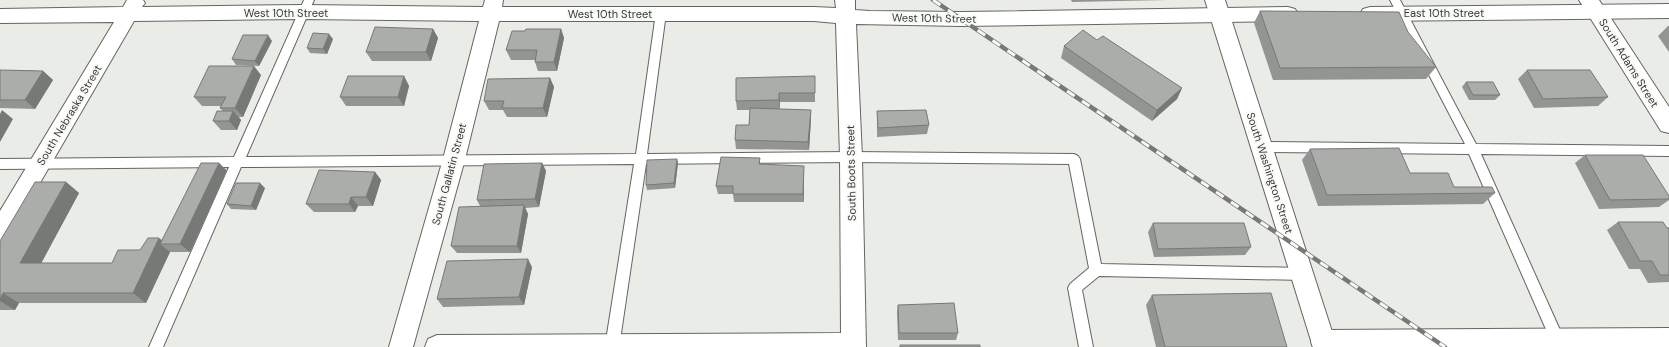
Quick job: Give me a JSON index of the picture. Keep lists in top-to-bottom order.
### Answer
{
  "streets": {
    "street": [
      "West 10th Street",
      "East 10th Street",
      "South Adams Street",
      "South Nebraska Street",
      "South Boots Street",
      "South Washington Street",
      "South Gallatin Street"
    ]
  },
  "crossings": [
    ["West 10th Street", "South Nebraska Street"],
    ["West 10th Street", "South Boots Street"],
    ["West 10th Street", "South Washington Street"],
    ["West 10th Street", "South Gallatin Street"],
    ["East 10th Street", "South Adams Street"]
  ]
}
